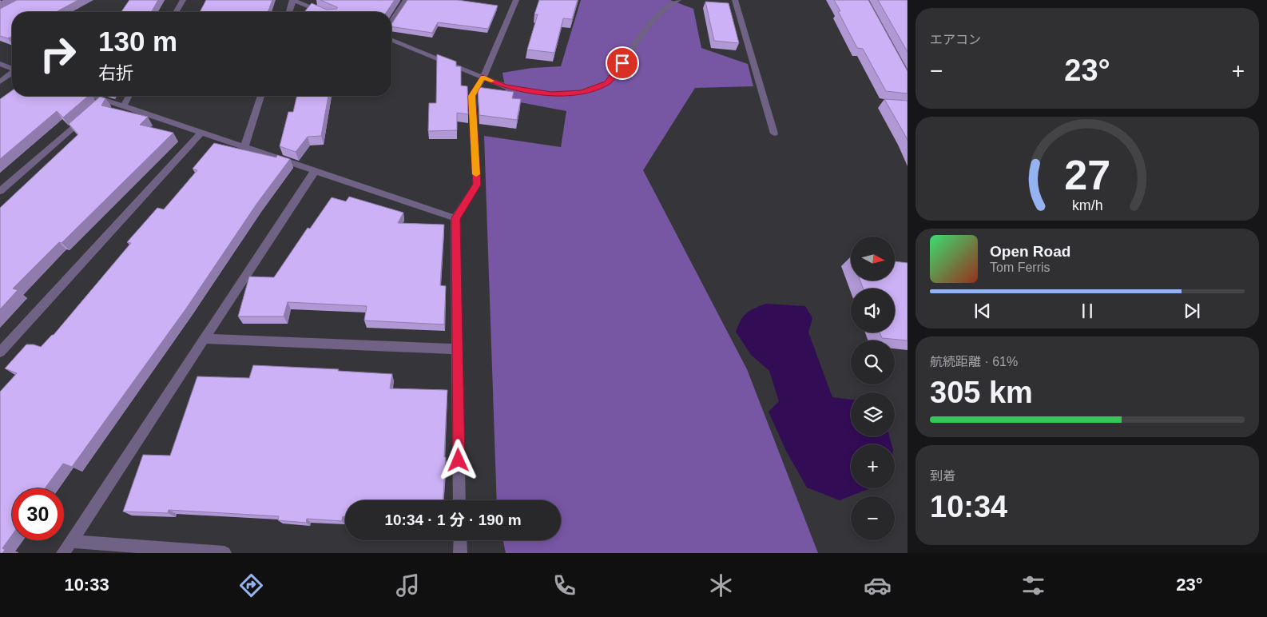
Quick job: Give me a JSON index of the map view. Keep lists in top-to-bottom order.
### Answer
{
  "north": "right",
  "page": {
    "tile": [
      "エアコン",
      ["航続距離 · 61%", "305 km"],
      ["到着", "10:34"]
    ],
    "turn": ["130 m", "右折"],
    "heat": ["−", "23°", "+"],
    "song": ["Open Road", "Tom Ferris"],
    "map_buttons": ["+", "−"],
    "limit": "30",
    "trip": "10:34 · 1 分 · 190 m",
    "tabs": ["10:33", "23°"],
    "gauge": ["27", "km/h"]
  }
}
